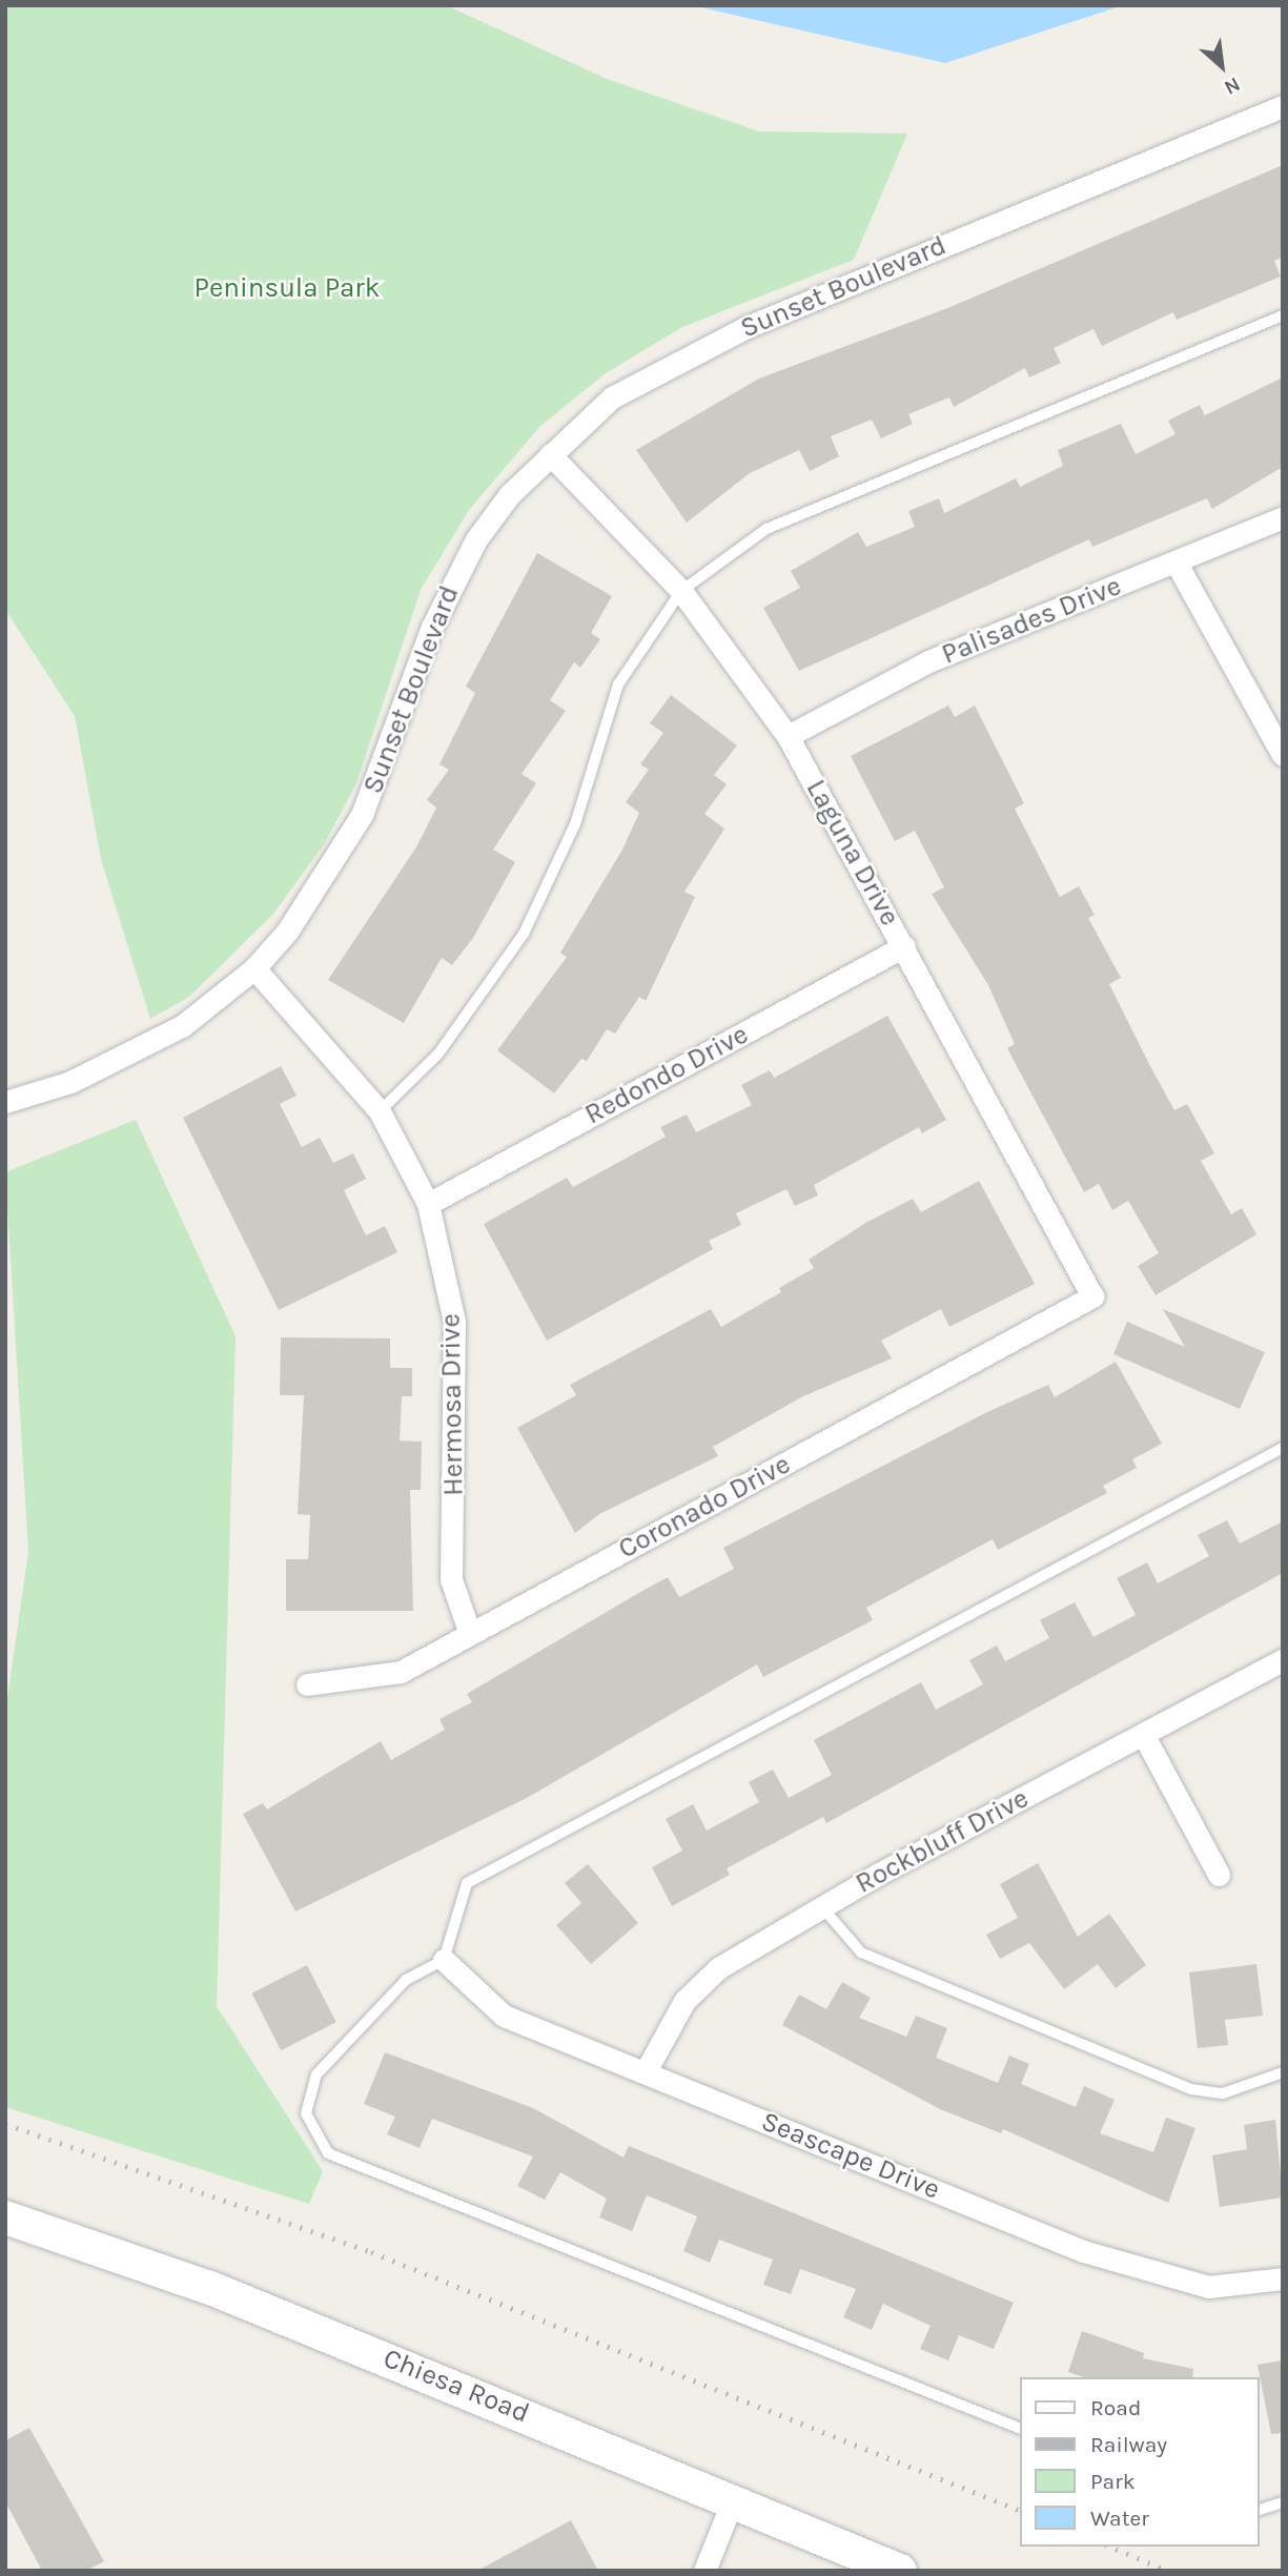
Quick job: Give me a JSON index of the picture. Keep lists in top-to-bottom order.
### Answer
{
  "streets": {
    "main road": ["Chiesa Road"],
    "street": [
      "Sunset Boulevard",
      "Palisades Drive",
      "Laguna Drive",
      "Redondo Drive",
      "Hermosa Drive",
      "Coronado Drive",
      "Rockbluff Drive",
      "Seascape Drive"
    ]
  },
  "crossings": [
    ["Sunset Boulevard", "Laguna Drive"],
    ["Sunset Boulevard", "Hermosa Drive"],
    ["Palisades Drive", "Laguna Drive"],
    ["Laguna Drive", "Redondo Drive"],
    ["Laguna Drive", "Coronado Drive"],
    ["Redondo Drive", "Hermosa Drive"],
    ["Hermosa Drive", "Coronado Drive"],
    ["Rockbluff Drive", "Seascape Drive"]
  ],
  "parks": ["Peninsula Park"],
  "legend": [
    "Road",
    "Railway",
    "Park",
    "Water"
  ],
  "north": "bottom right"
}
